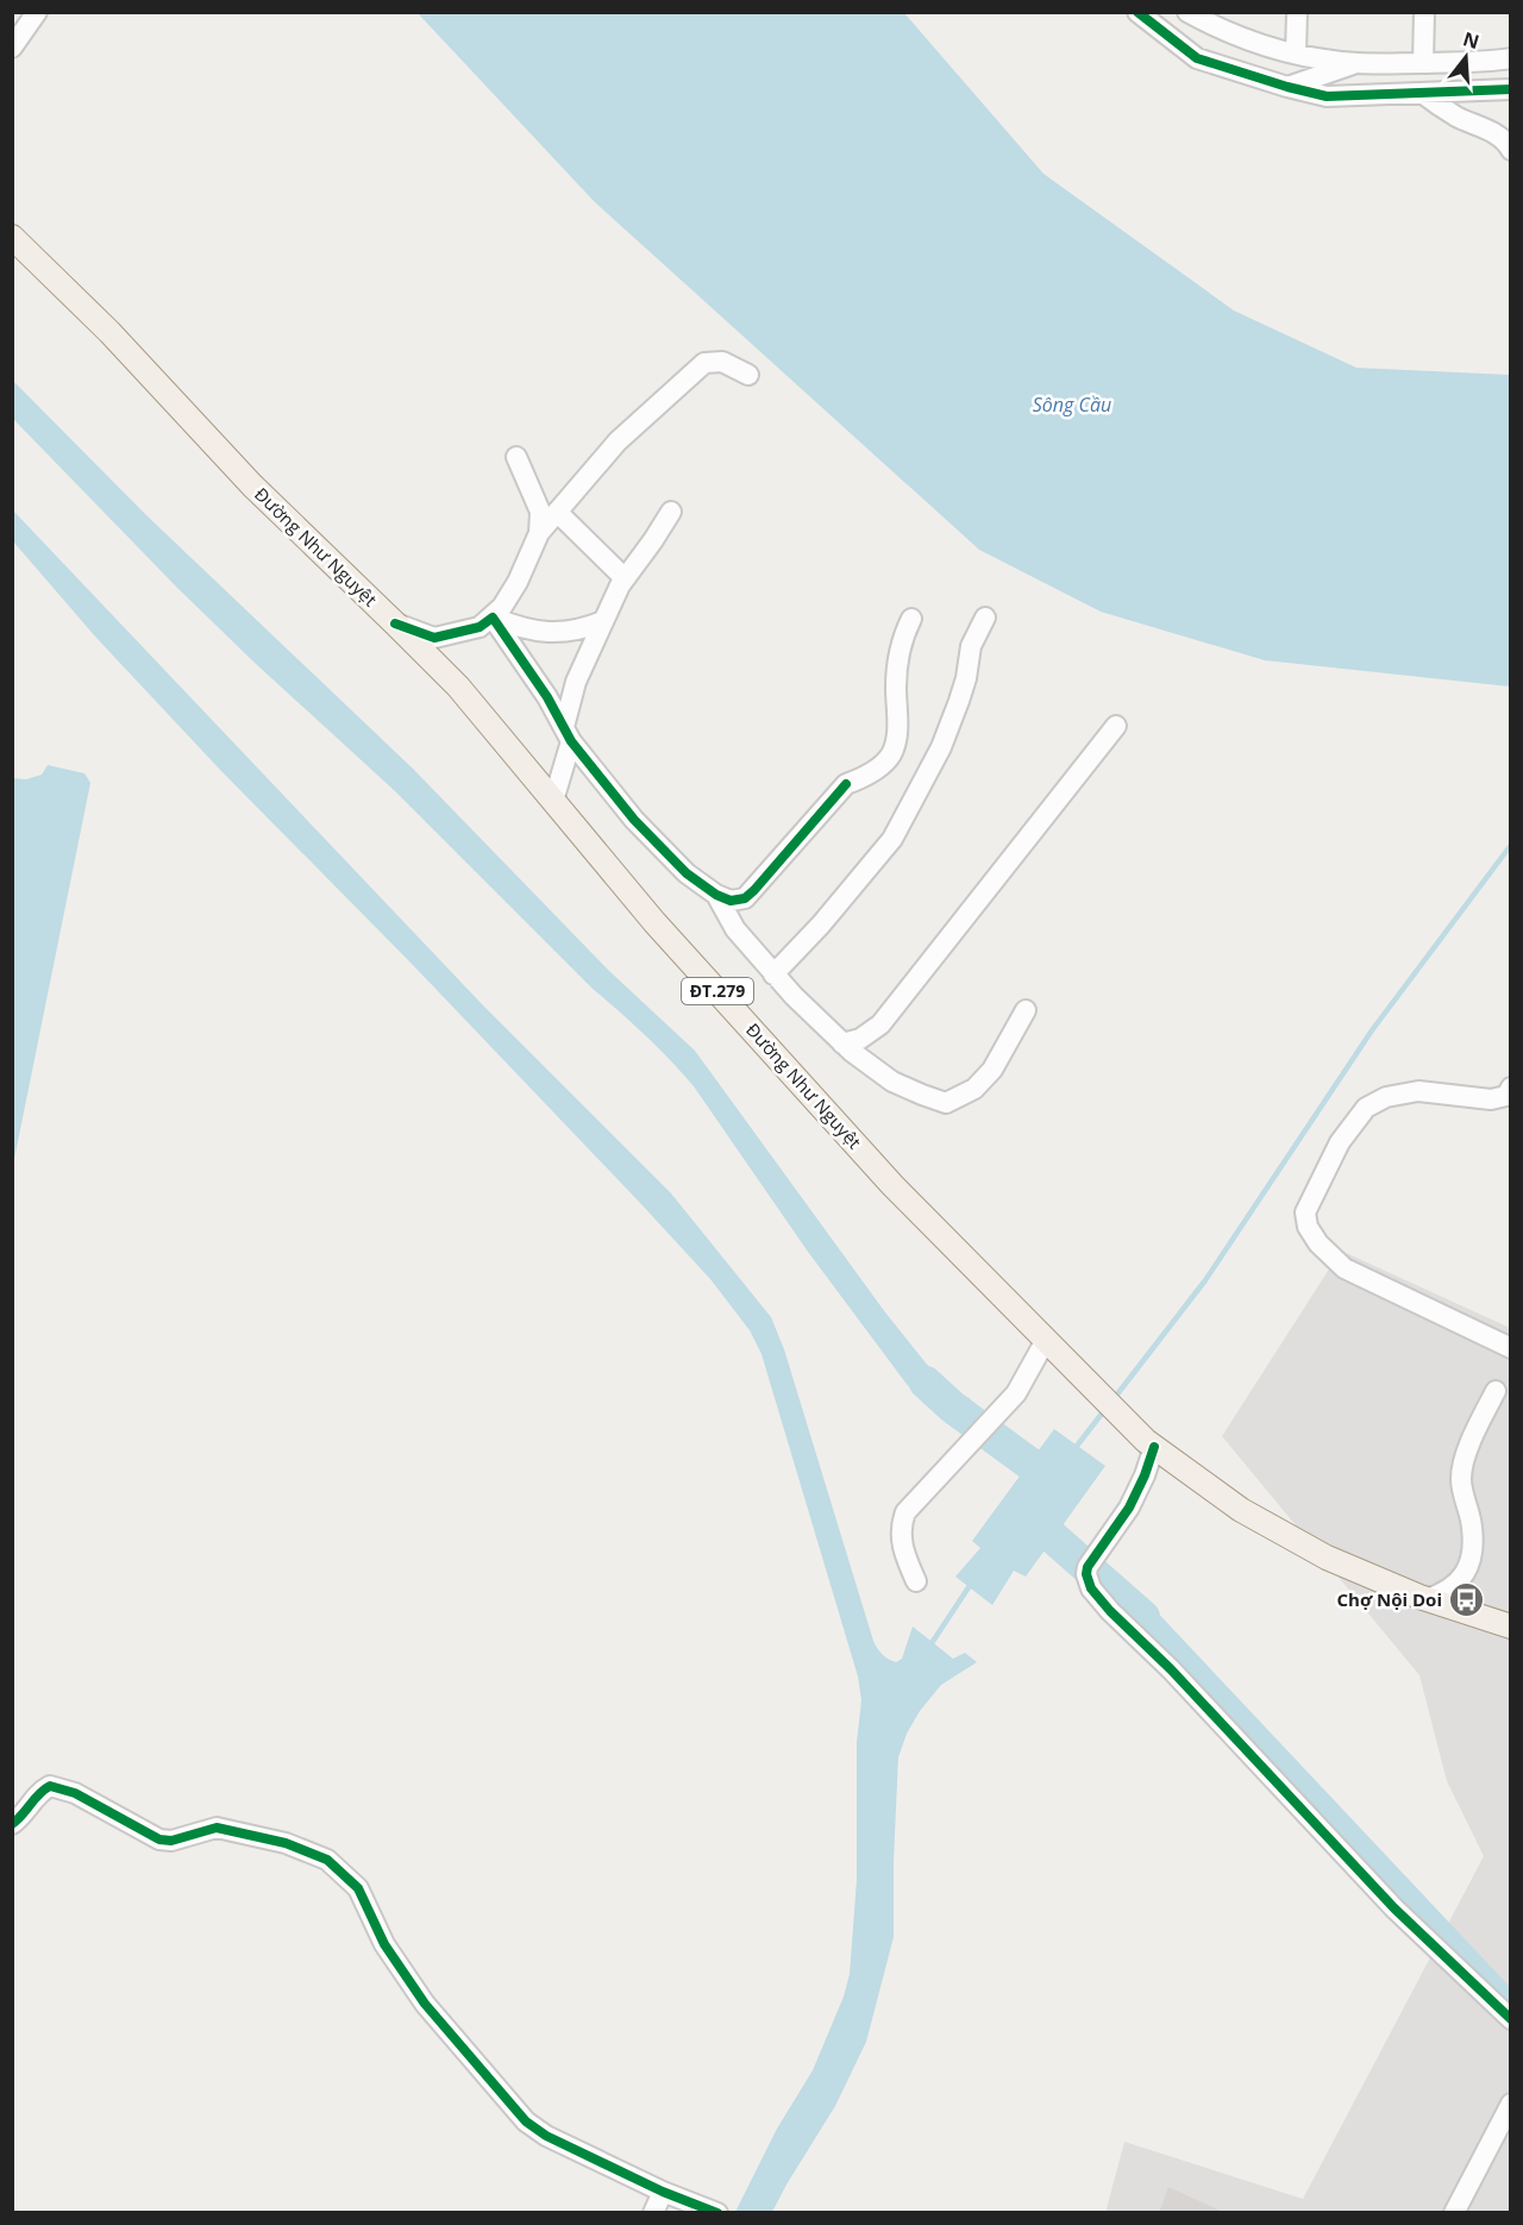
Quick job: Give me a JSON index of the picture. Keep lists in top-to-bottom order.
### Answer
{
  "streets": {
    "main road": ["Đường Như Nguyệt", "ĐT.279"]
  },
  "water": ["Sông Cầu"],
  "places": {
    "bus stop": ["Chợ Nội Doi"]
  },
  "north": "top"
}
